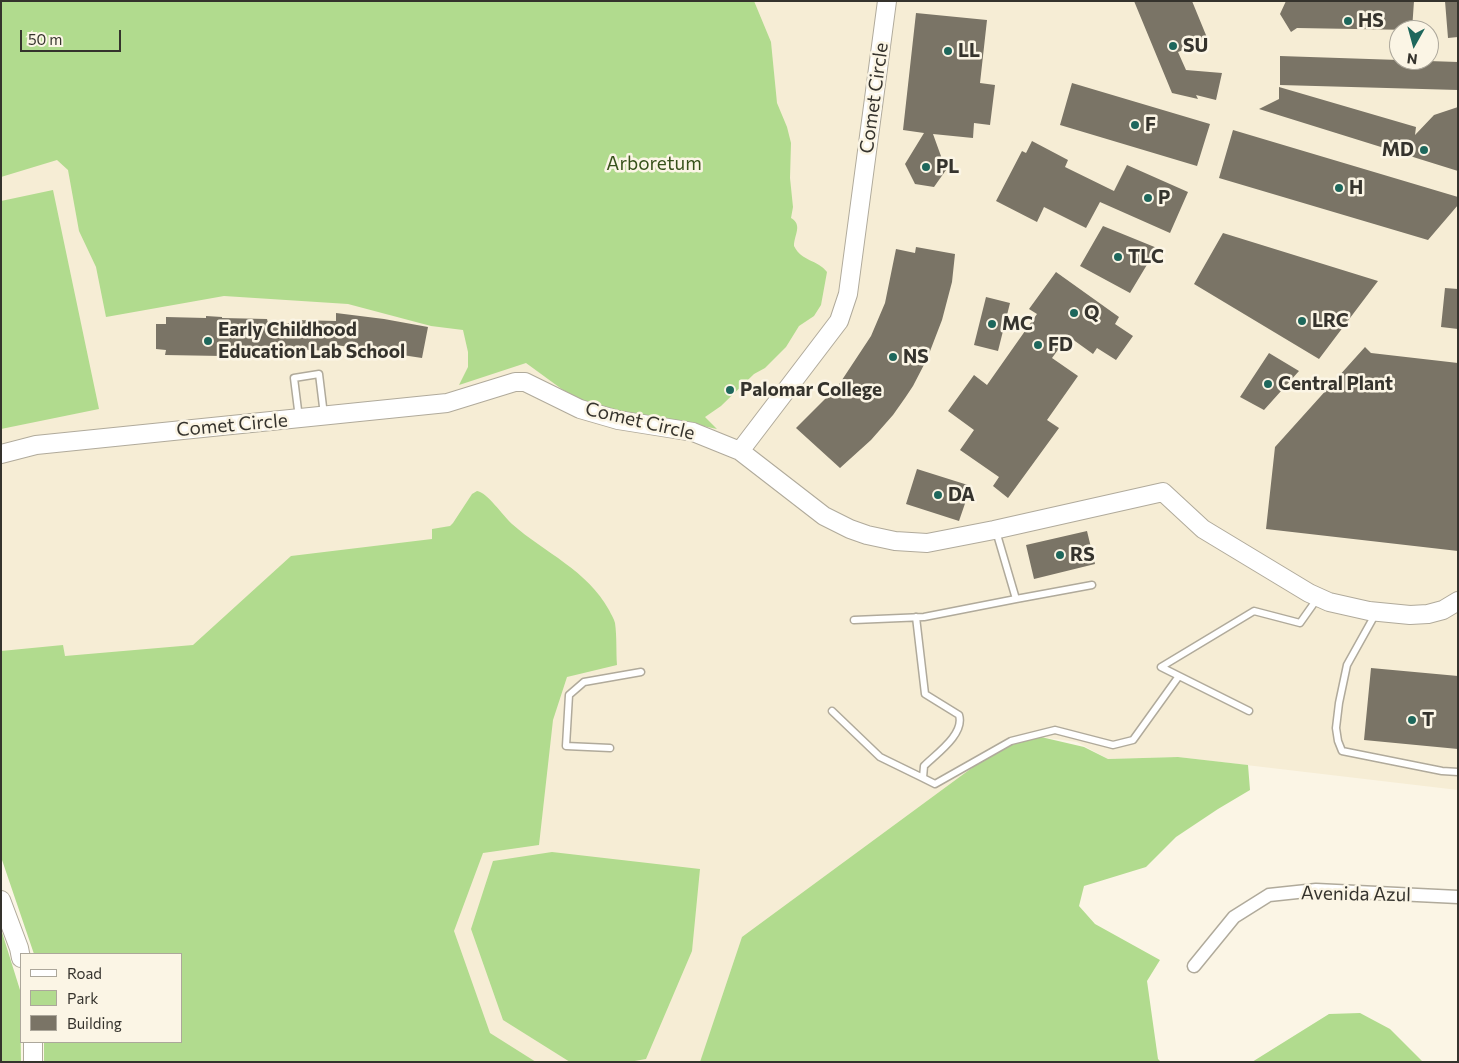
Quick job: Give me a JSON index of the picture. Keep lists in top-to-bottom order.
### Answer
{
  "streets": {
    "street": ["Comet Circle", "Avenida Azul"]
  },
  "parks": ["Arboretum"],
  "places": [
    "HS",
    "SU",
    "LL",
    "F",
    "MD",
    "PL",
    "H",
    "P",
    "TLC",
    "Q",
    "LRC",
    "MC",
    "Early Childhood Education Lab School",
    "FD",
    "NS",
    "Central Plant",
    "Palomar College",
    "DA",
    "RS",
    "T"
  ],
  "legend": ["Road", "Park", "Building"],
  "scale_bar": "50 m",
  "north": "bottom"
}
